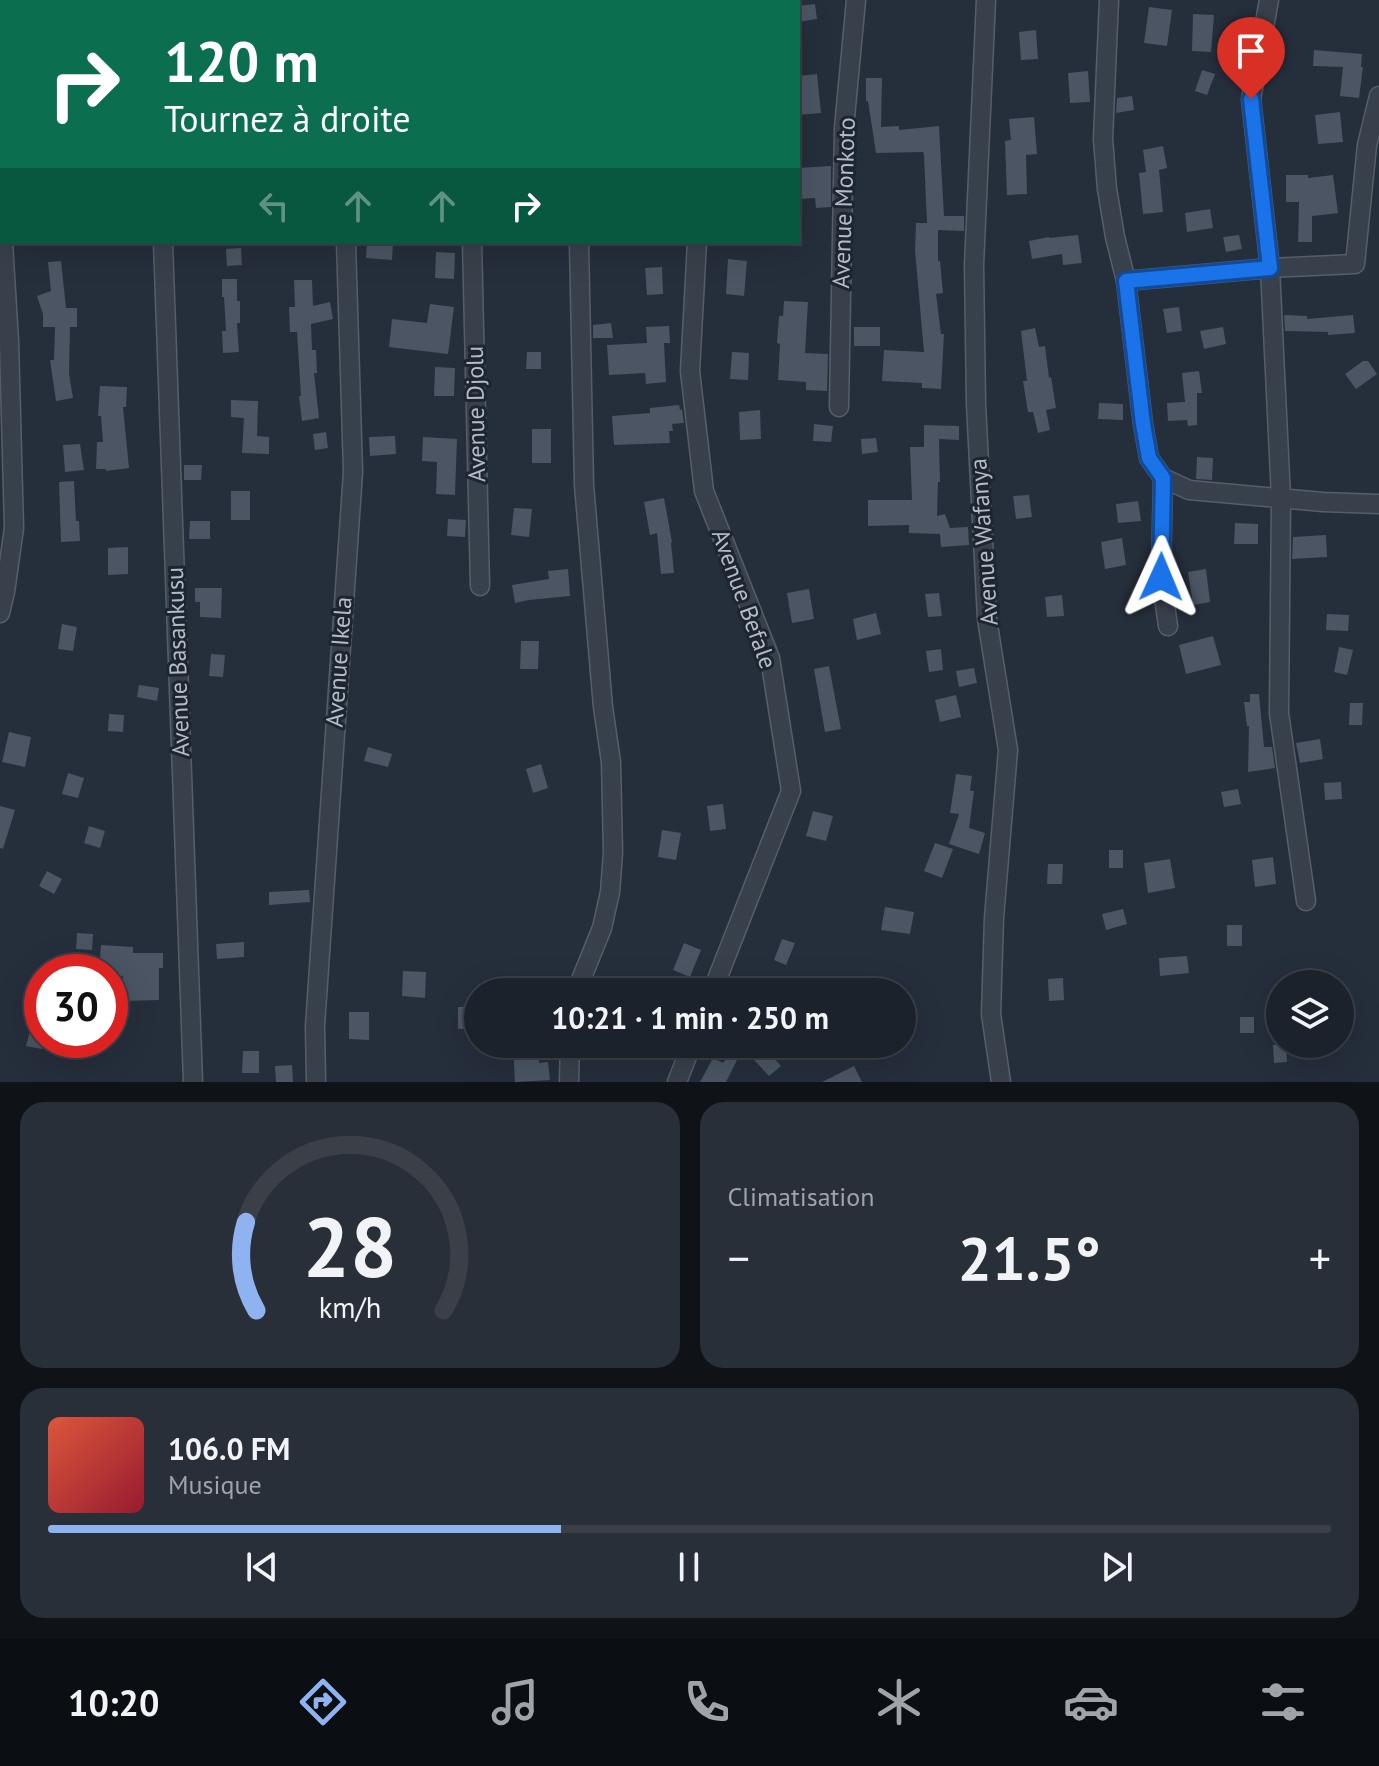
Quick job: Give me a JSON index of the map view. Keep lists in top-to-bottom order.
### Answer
{
  "streets": {
    "street": [
      "Avenue Monkoto",
      "Avenue Djolu",
      "Avenue Wafanya",
      "Avenue Befale",
      "Avenue Basankusu",
      "Avenue Ikela"
    ]
  },
  "page": {
    "turn": ["120 m", "Tournez à droite"],
    "limit": "30",
    "trip": "10:21 · 1 min · 250 m",
    "tile": "Climatisation",
    "heat": ["−", "21.5°", "+"],
    "song": ["106.0 FM", "Musique"],
    "tabs": "10:20",
    "gauge": ["28", "km/h"]
  }
}
